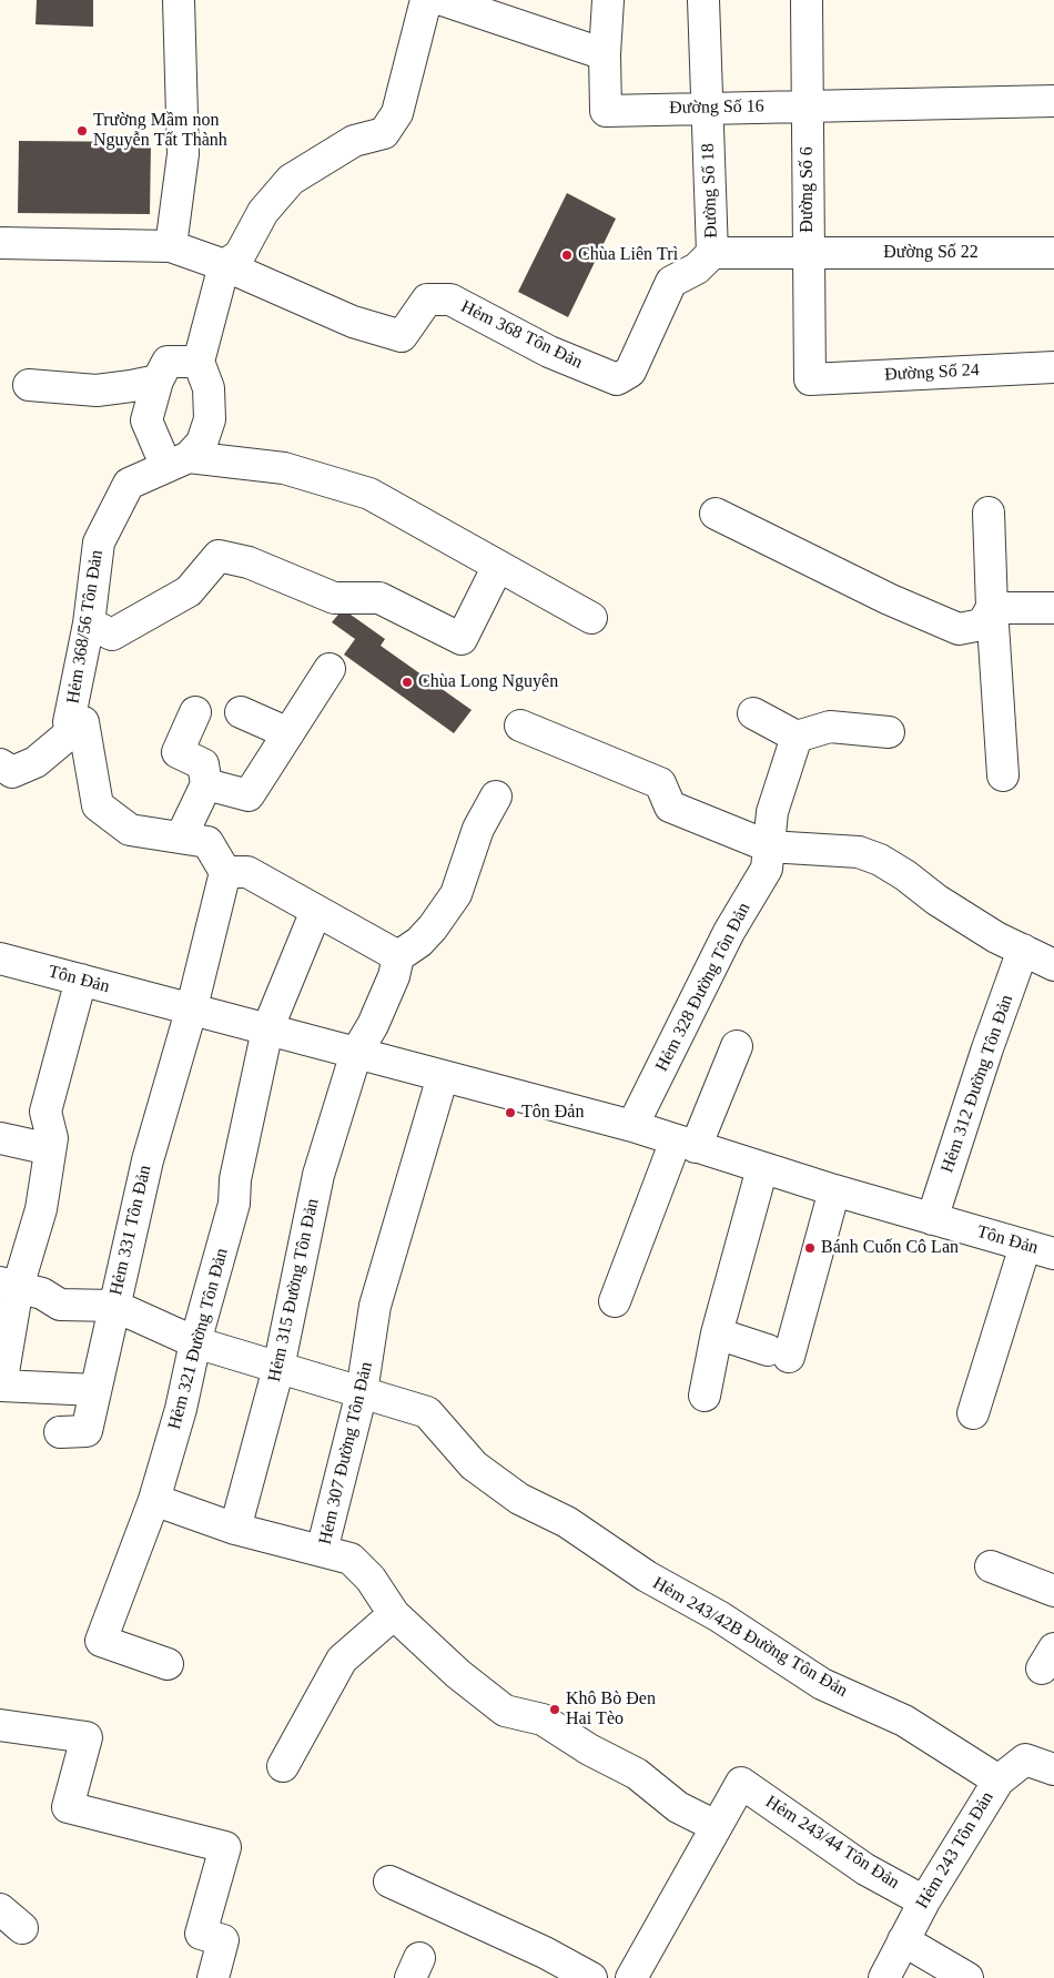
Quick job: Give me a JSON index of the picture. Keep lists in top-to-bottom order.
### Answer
{
  "streets": {
    "street": [
      "Đường Số 16",
      "Đường Số 6",
      "Đường Số 18",
      "Đường Số 22",
      "Hẻm 368 Tôn Đản",
      "Đường Số 24",
      "Hẻm 368/56 Tôn Đản",
      "Tôn Đản",
      "Hẻm 328 Đường Tôn Đản",
      "Hẻm 312 Đường Tôn Đản",
      "Hẻm 331 Tôn Đản",
      "Hẻm 315 Đường Tôn Đản",
      "Hẻm 321 Đường Tôn Đản",
      "Hẻm 307 Đường Tôn Đản",
      "Hẻm 243/42B Đường Tôn Đản",
      "Hẻm 243/44 Tôn Đản",
      "Hẻm 243 Tôn Đản"
    ]
  },
  "crossings": [
    ["Đường Số 16", "Đường Số 6"],
    ["Đường Số 16", "Đường Số 18"],
    ["Đường Số 6", "Đường Số 18"],
    ["Đường Số 6", "Đường Số 22"],
    ["Đường Số 6", "Đường Số 24"],
    ["Đường Số 18", "Đường Số 22"],
    ["Đường Số 18", "Hẻm 368 Tôn Đản"],
    ["Tôn Đản", "Hẻm 328 Đường Tôn Đản"],
    ["Tôn Đản", "Hẻm 312 Đường Tôn Đản"],
    ["Tôn Đản", "Hẻm 331 Tôn Đản"],
    ["Tôn Đản", "Hẻm 315 Đường Tôn Đản"],
    ["Tôn Đản", "Hẻm 321 Đường Tôn Đản"],
    ["Tôn Đản", "Hẻm 307 Đường Tôn Đản"],
    ["Hẻm 331 Tôn Đản", "Hẻm 243/42B Đường Tôn Đản"],
    ["Hẻm 315 Đường Tôn Đản", "Hẻm 243/42B Đường Tôn Đản"],
    ["Hẻm 321 Đường Tôn Đản", "Hẻm 243/42B Đường Tôn Đản"],
    ["Hẻm 307 Đường Tôn Đản", "Hẻm 243/42B Đường Tôn Đản"],
    ["Hẻm 307 Đường Tôn Đản", "Hẻm 243/44 Tôn Đản"],
    ["Hẻm 243/42B Đường Tôn Đản", "Hẻm 243 Tôn Đản"],
    ["Hẻm 243/44 Tôn Đản", "Hẻm 243 Tôn Đản"]
  ],
  "places": [
    "Trường Mầm non Nguyễn Tất Thành",
    "Chùa Liên Trì",
    "Chùa Long Nguyên",
    "Tôn Đản",
    "Bánh Cuốn Cô Lan",
    "Khô Bò Đen Hai Tèo"
  ]
}
